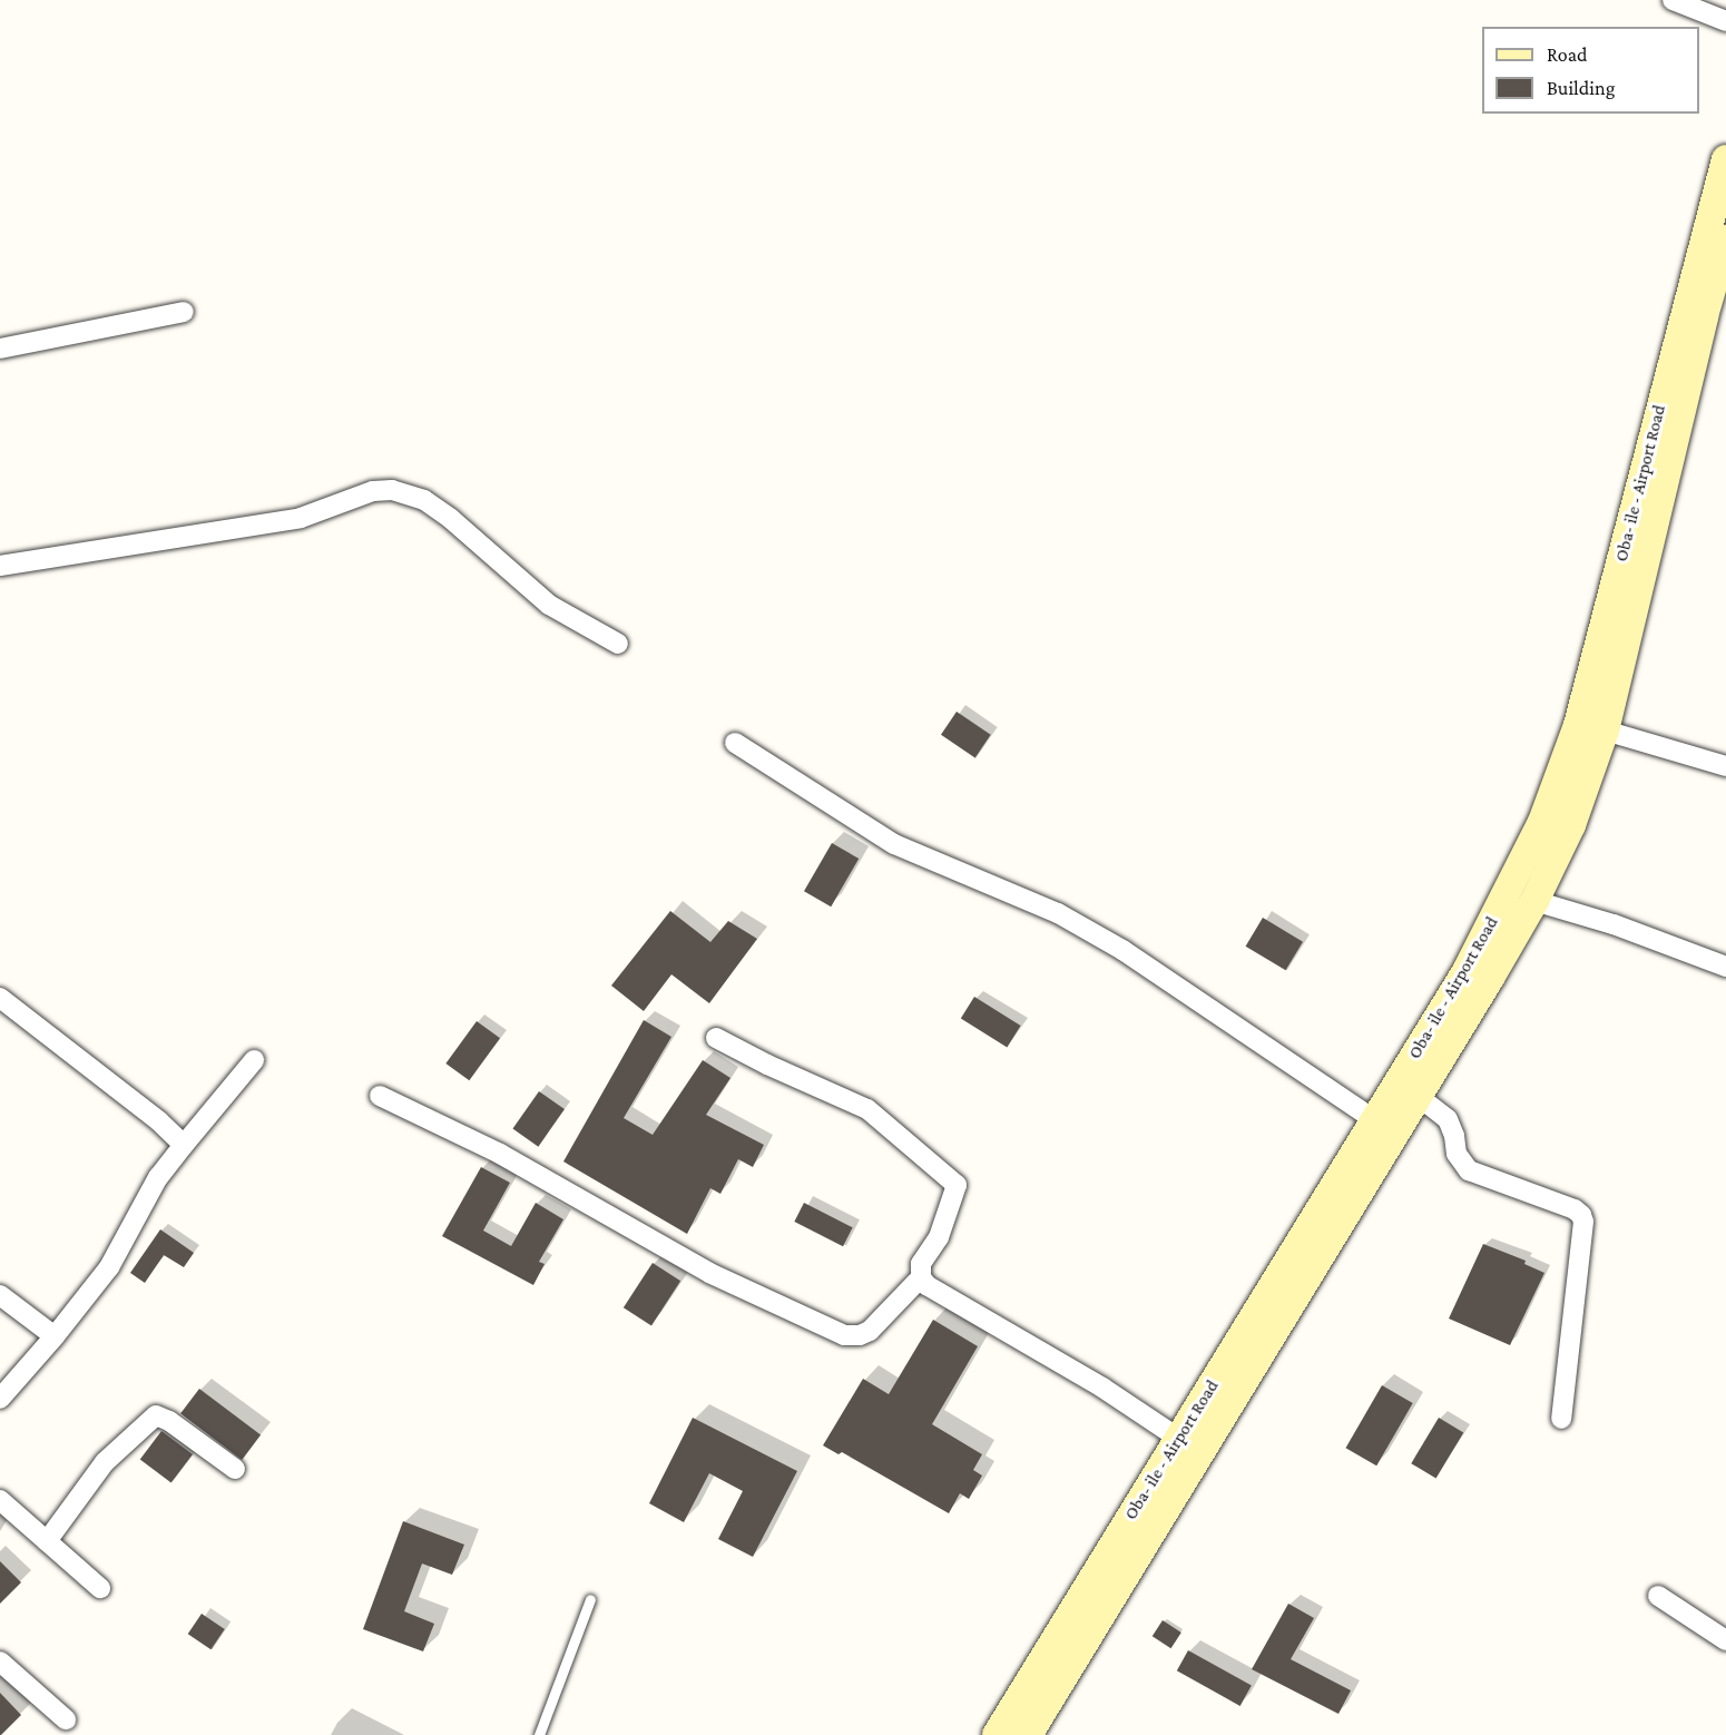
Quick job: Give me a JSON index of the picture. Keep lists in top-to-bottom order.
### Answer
{
  "streets": {
    "main road": ["Oba- ile - Airport Road"]
  },
  "legend": ["Road", "Building"]
}
